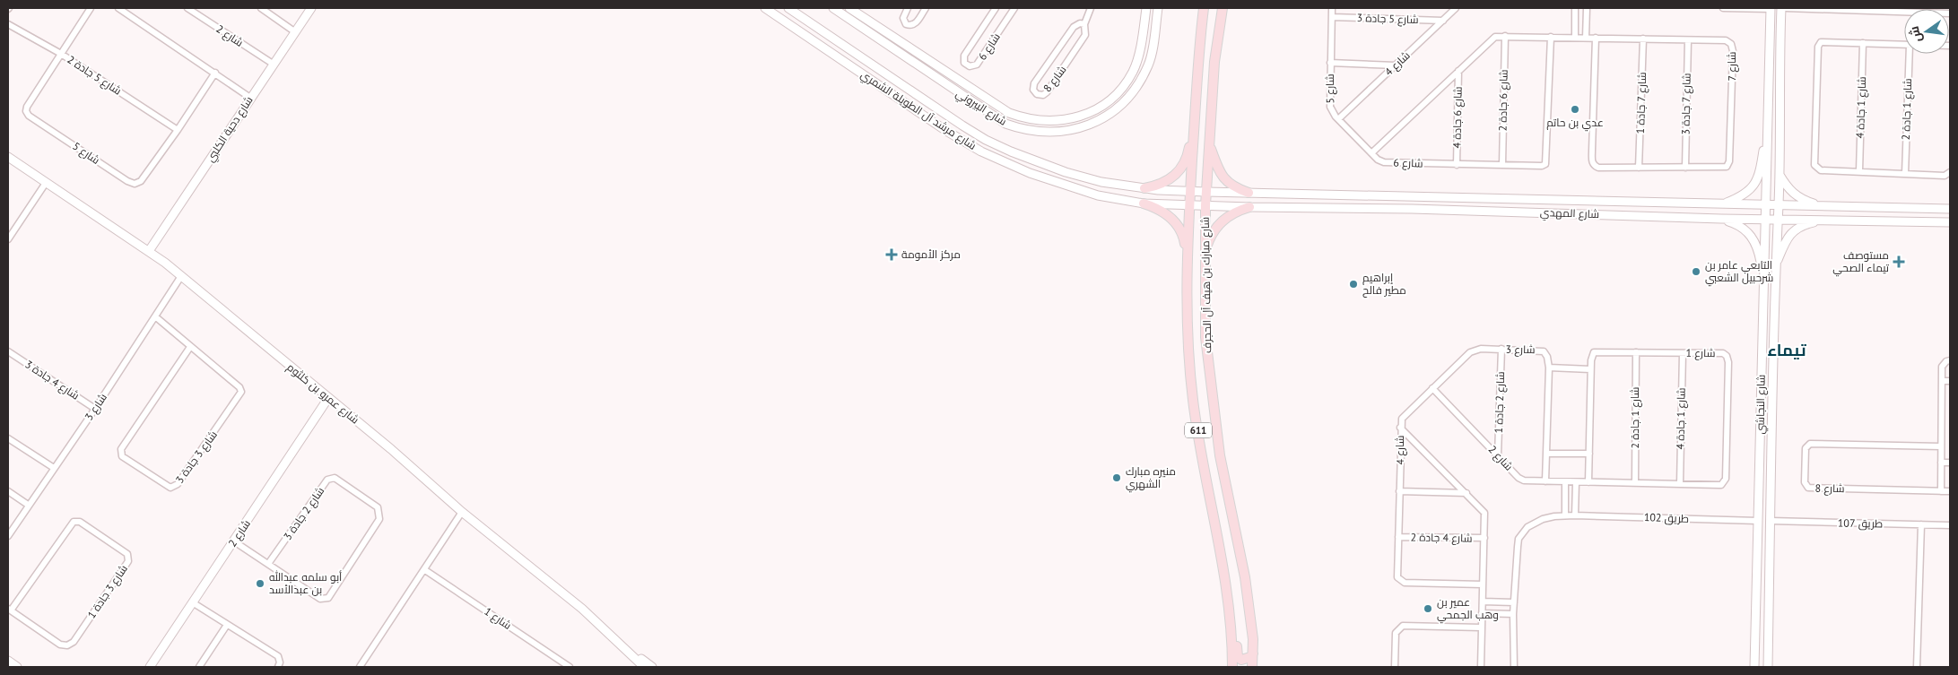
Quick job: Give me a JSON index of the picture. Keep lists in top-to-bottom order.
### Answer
{
  "streets": {
    "main road": [
      "شارع 2",
      "شارع البيروني",
      "شارع مرشد آل الطويلة الشمري",
      "شارع دحية الكلبي",
      "شارع المهدي",
      "شارع مبارك بن هيف آل الحجرف",
      "شارع عمرو بن كلثوم",
      "شارع النجاشي",
      "611"
    ],
    "street": [
      "شارع 5 جادة 3",
      "شارع 6",
      "شارع 4",
      "شارع 7",
      "شارع 5 جادة 2",
      "شارع 8",
      "شارع 5",
      "شارع 6 جادة 2",
      "شارع 7 جادة 1",
      "شارع 7 جادة 3",
      "شارع 1 جادة 4",
      "شارع 1 جادة 2",
      "شارع 6 جادة 4",
      "شارع 3",
      "شارع 1",
      "شارع 4 جادة 3",
      "شارع 2 جادة 1",
      "شارع 3 جادة 3",
      "شارع 2 جادة 3",
      "طريق 102",
      "طريق 107",
      "شارع 4 جادة 2",
      "شارع 3 جادة 1"
    ]
  },
  "crossings": [
    ["شارع 5 جادة 3", "شارع 4"],
    ["شارع 5 جادة 3", "شارع 5"],
    ["شارع 2", "شارع دحية الكلبي"],
    ["شارع 2", "شارع 3"],
    ["شارع 2", "شارع 1"],
    ["شارع 2", "شارع عمرو بن كلثوم"],
    ["شارع 2", "شارع 2 جادة 1"],
    ["شارع 2", "شارع 2 جادة 3"],
    ["شارع 6", "شارع 5"],
    ["شارع 6", "شارع 6 جادة 2"],
    ["شارع 6", "شارع 6 جادة 4"],
    ["شارع 4", "شارع 5"],
    ["شارع 4", "شارع 3"],
    ["شارع 4", "شارع 4 جادة 2"],
    ["شارع 7", "شارع 7 جادة 1"],
    ["شارع 7", "شارع 7 جادة 3"],
    ["شارع 5 جادة 2", "شارع 5"],
    ["شارع 1 جادة 4", "شارع 1"],
    ["شارع 1 جادة 2", "شارع 1"],
    ["شارع مرشد آل الطويلة الشمري", "شارع المهدي"],
    ["شارع مرشد آل الطويلة الشمري", "شارع مبارك بن هيف آل الحجرف"],
    ["شارع دحية الكلبي", "شارع عمرو بن كلثوم"],
    ["شارع المهدي", "شارع مبارك بن هيف آل الحجرف"],
    ["شارع المهدي", "شارع النجاشي"],
    ["شارع 3", "شارع 4 جادة 3"],
    ["شارع 3", "شارع عمرو بن كلثوم"],
    ["شارع 3", "شارع 2 جادة 1"],
    ["شارع 3", "شارع 3 جادة 3"],
    ["شارع النجاشي", "طريق 102"],
    ["شارع النجاشي", "طريق 107"]
  ],
  "districts": ["تيماء"],
  "places": {
    "other": [
      "عدي بن حاتم",
      "التابعي عامر بن شرحبيل الشعبي",
      "إبراهيم مطير فالح",
      "منيره مبارك الشهري",
      "أبو سلمه عبدالله بن عبدالأسد",
      "عمير بن وهب الجمحي"
    ],
    "health": ["مركز الأمومة", "مستوصف تيماء الصحي"]
  },
  "north": "left"
}
